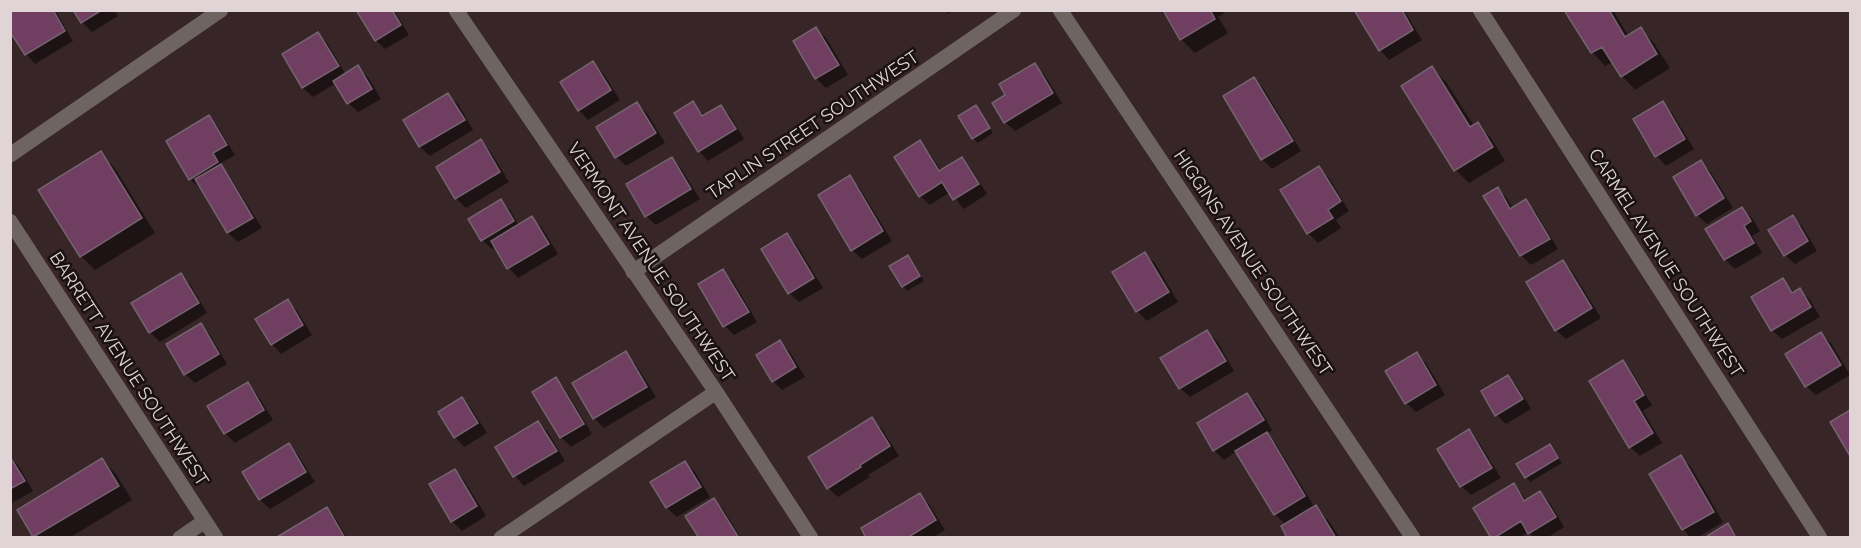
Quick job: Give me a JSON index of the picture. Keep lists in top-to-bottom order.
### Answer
{
  "streets": {
    "street": [
      "TAPLIN STREET SOUTHWEST",
      "VERMONT AVENUE SOUTHWEST",
      "HIGGINS AVENUE SOUTHWEST",
      "CARMEL AVENUE SOUTHWEST",
      "BARRETT AVENUE SOUTHWEST"
    ]
  },
  "crossings": [
    ["TAPLIN STREET SOUTHWEST", "VERMONT AVENUE SOUTHWEST"]
  ]
}
